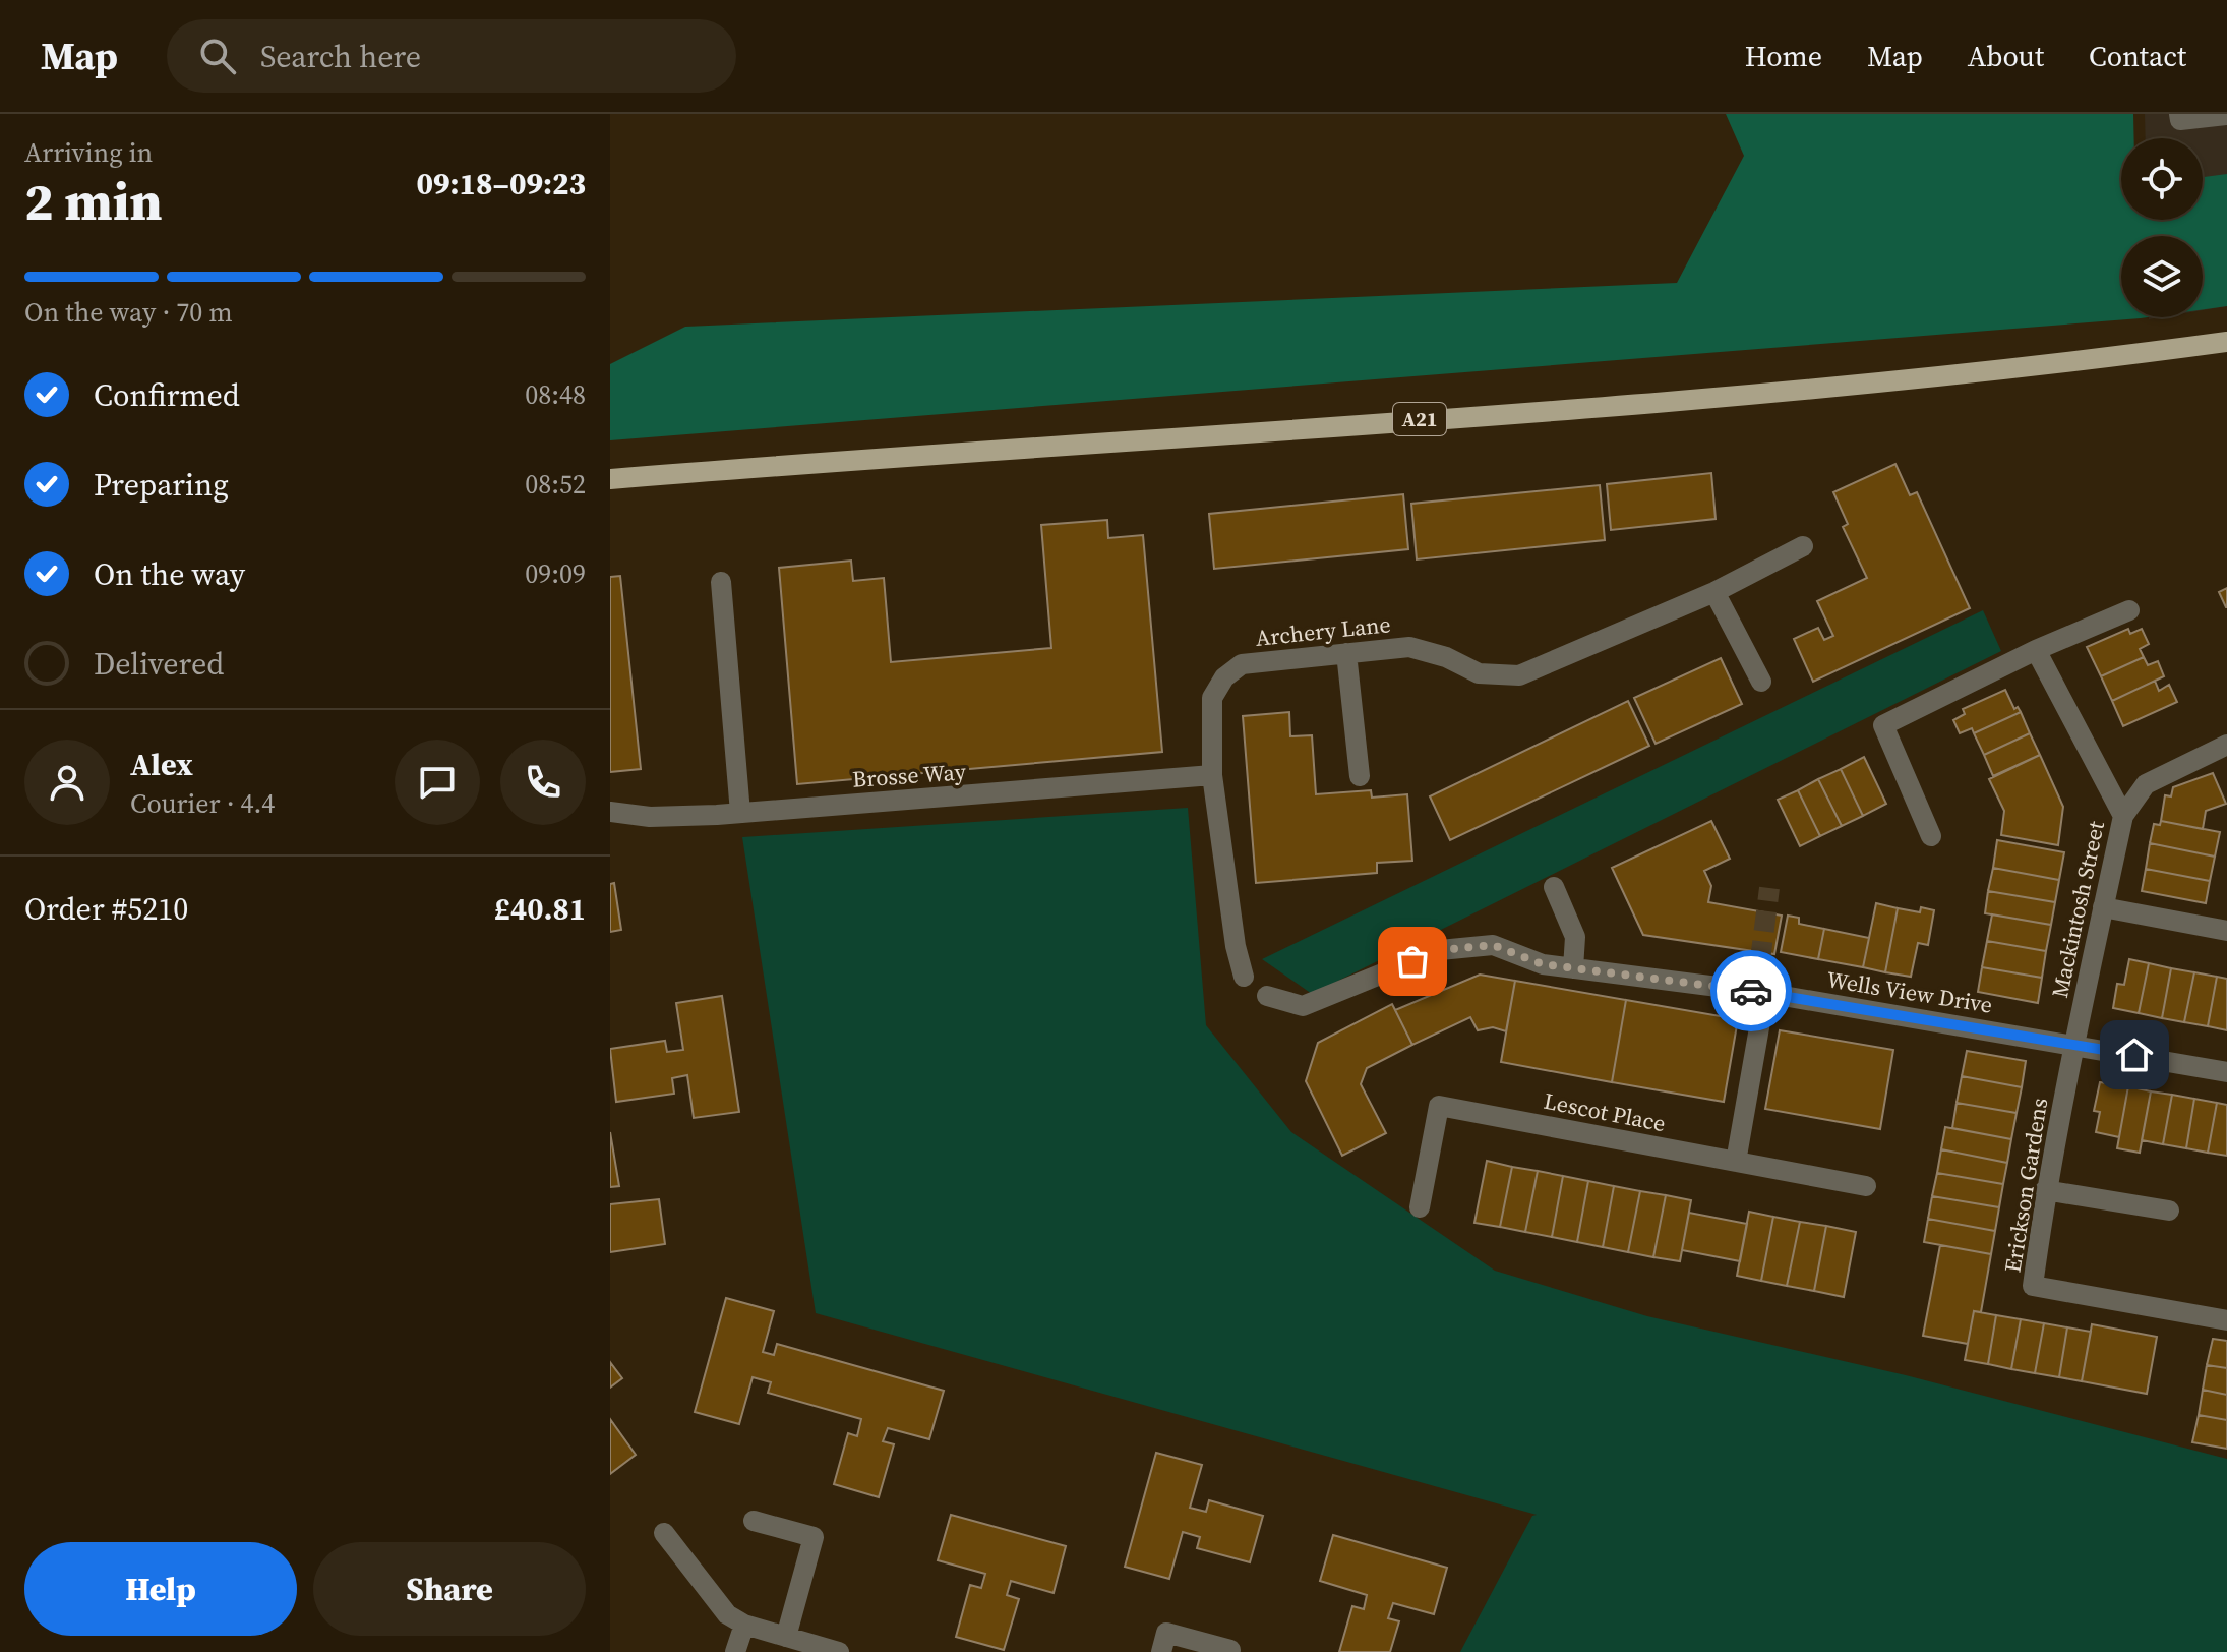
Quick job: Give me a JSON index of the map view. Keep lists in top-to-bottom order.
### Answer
{
  "streets": {
    "main road": ["A21"],
    "street": [
      "Archery Lane",
      "Brosse Way",
      "Mackintosh Street",
      "Wells View Drive",
      "Lescot Place",
      "Erickson Gardens"
    ]
  },
  "crossings": [
    ["Archery Lane", "Brosse Way"],
    ["Mackintosh Street", "Wells View Drive"],
    ["Mackintosh Street", "Erickson Gardens"],
    ["Wells View Drive", "Erickson Gardens"]
  ],
  "page": {
    "header": "Map",
    "search": "Search here",
    "nav": [
      "Home",
      "Map",
      "About",
      "Contact"
    ],
    "heading": ["2 min", "Arriving in", "09:18–09:23"],
    "panel": [
      "Alex",
      "Courier · 4.4",
      "Order #5210",
      "£40.81"
    ],
    "bar": "On the way · 70 m",
    "list": [
      ["Confirmed", "08:48"],
      ["Preparing", "08:52"],
      ["On the way", "09:09"],
      "Delivered"
    ],
    "buttons": ["Help", "Share"]
  }
}
